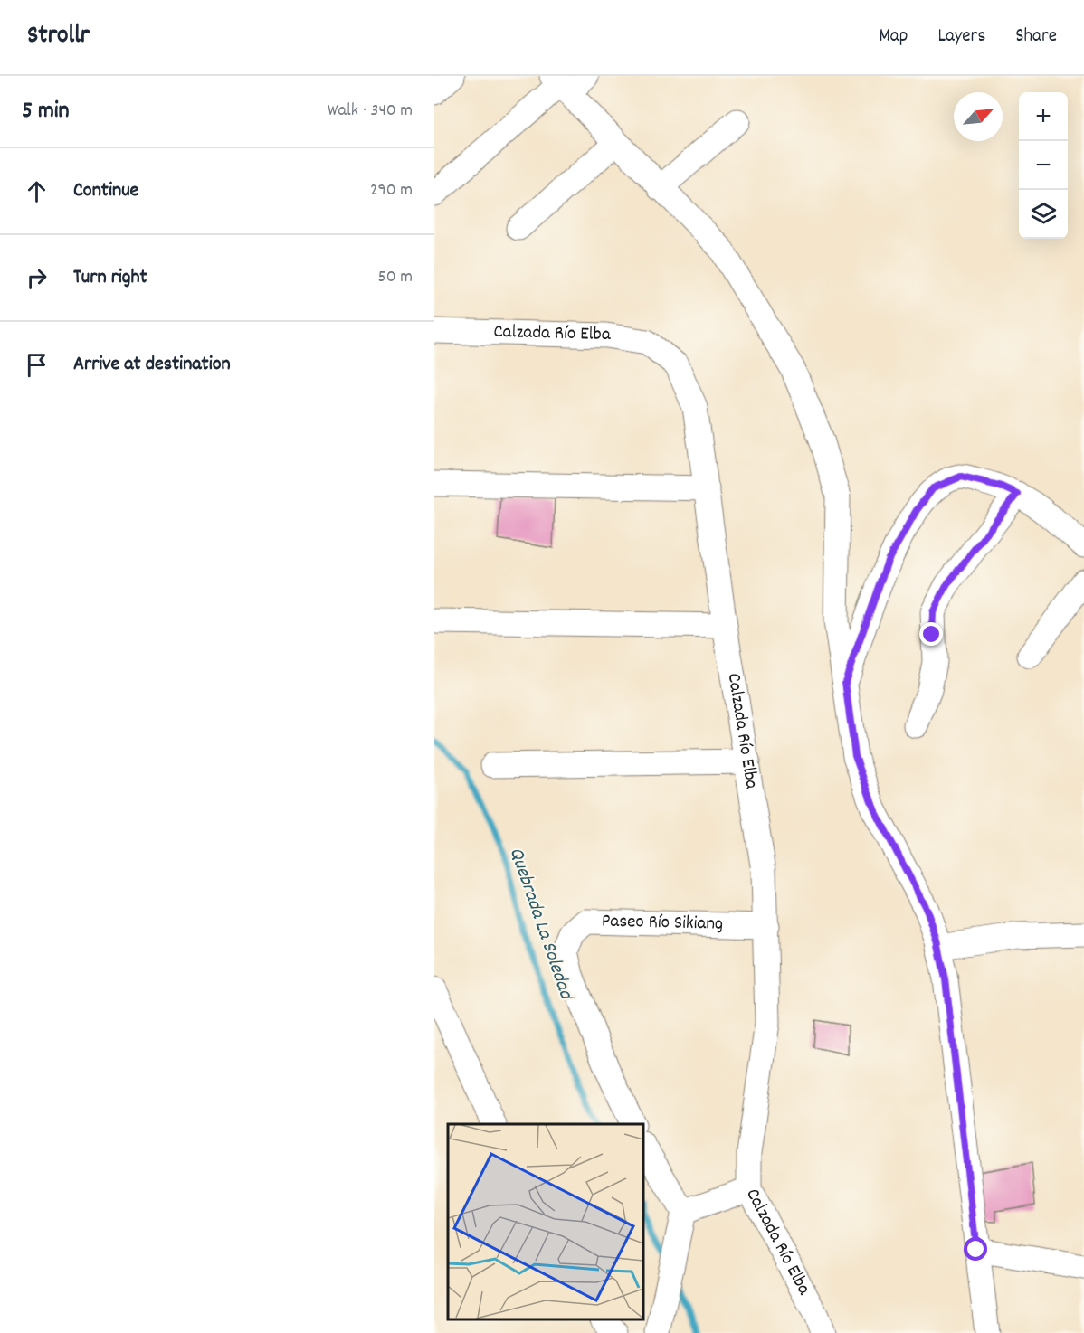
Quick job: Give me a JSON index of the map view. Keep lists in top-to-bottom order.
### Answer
{
  "streets": {
    "street": ["Calzada Río Elba", "Paseo Río Sikiang"]
  },
  "crossings": [
    ["Calzada Río Elba", "Paseo Río Sikiang"]
  ],
  "water": ["Quebrada La Soledad"],
  "north": "top right",
  "page": {
    "header": "Strollr",
    "nav": ["Map", "Layers", "Share"],
    "heading": ["5 min", "Walk · 340 m"],
    "map_buttons": ["+", "−"],
    "list": [
      ["Continue", "290 m"],
      ["Turn right", "50 m"],
      "Arrive at destination"
    ]
  }
}
